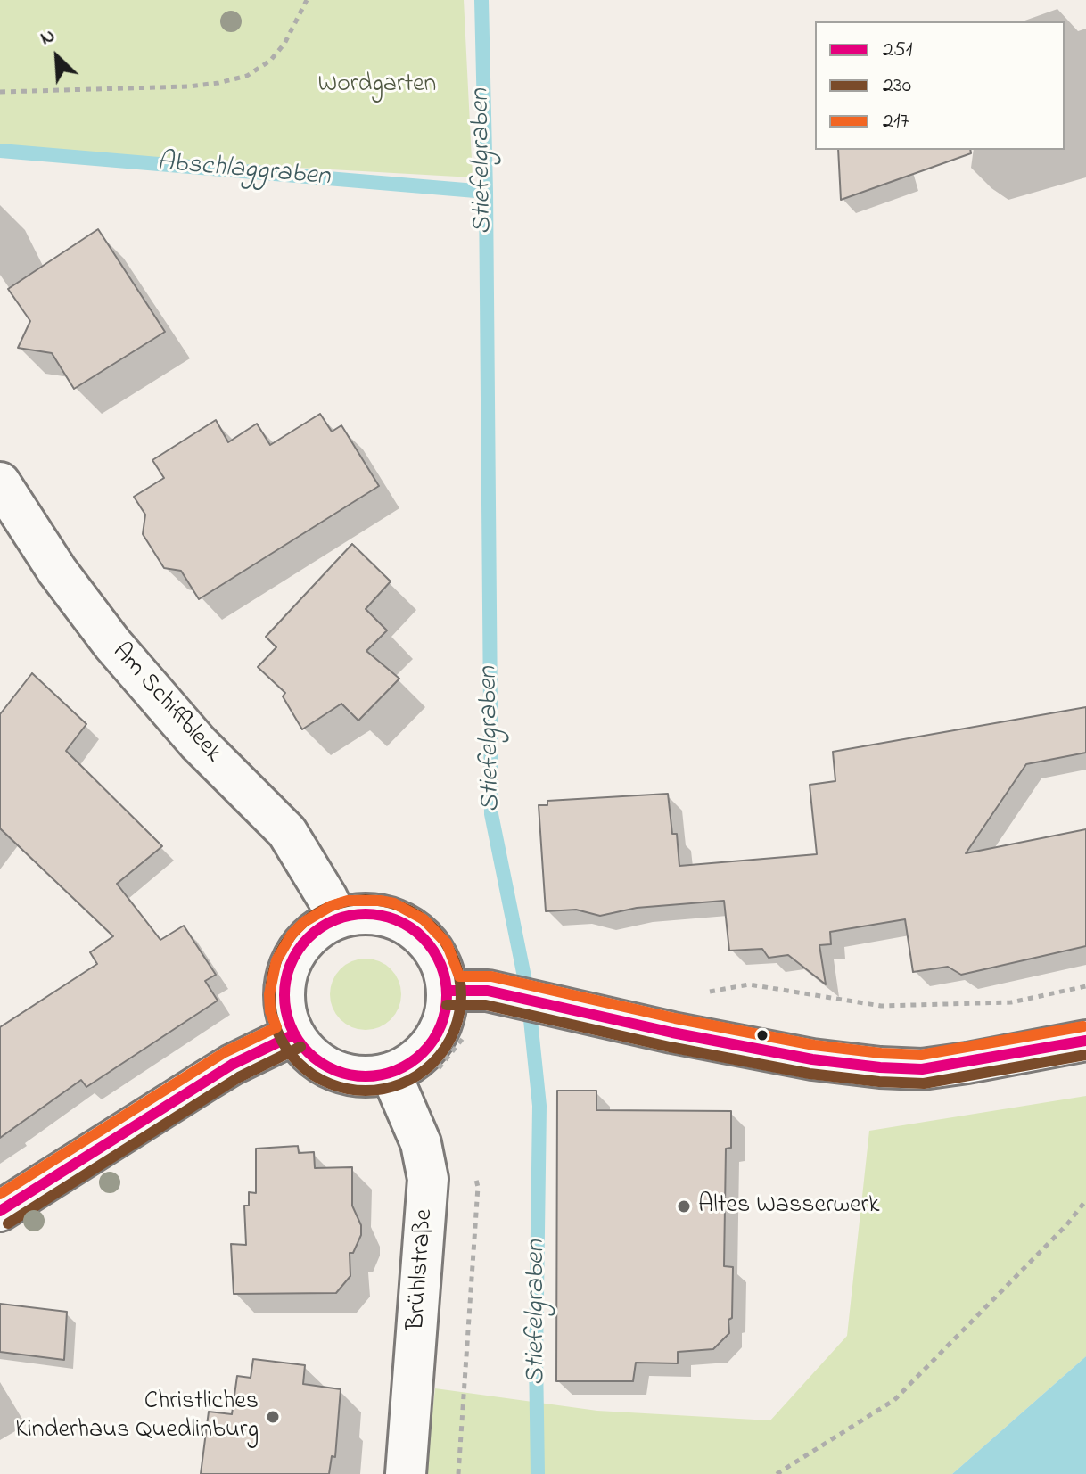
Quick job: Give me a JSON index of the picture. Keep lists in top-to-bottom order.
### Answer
{
  "streets": {
    "street": ["Am Schiffbleek", "Brühlstraße"]
  },
  "crossings": [
    ["Am Schiffbleek", "Brühlstraße"]
  ],
  "water": ["Stiefelgraben", "Abschlaggraben"],
  "parks": ["Wordgarten"],
  "places": ["Altes Wasserwerk", "Christliches Kinderhaus Quedlinburg"],
  "lines": ["transit line 230", "transit line 217", "transit line 251"],
  "legend": ["251", "230", "217"],
  "north": "top left"
}
